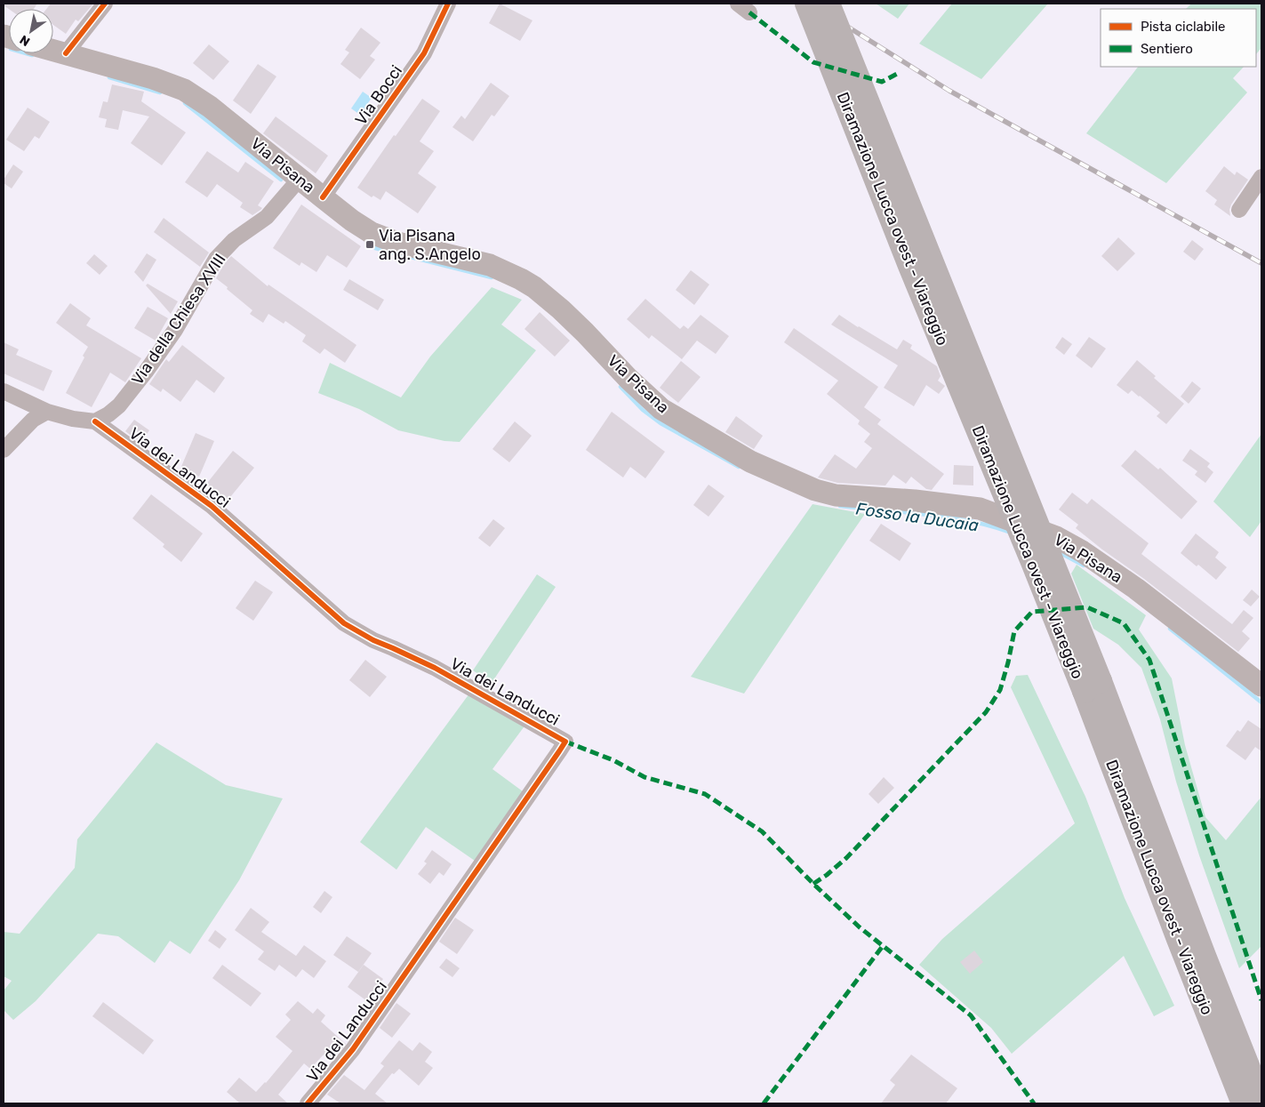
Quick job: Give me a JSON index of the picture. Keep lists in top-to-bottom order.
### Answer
{
  "streets": {
    "highway": ["Diramazione Lucca ovest - Viareggio"],
    "main road": ["Via Pisana"],
    "street": ["Via Bocci", "Via della Chiesa XVIII", "Via dei Landucci"]
  },
  "crossings": [
    ["Via Bocci", "Via Pisana"],
    ["Via Pisana", "Via della Chiesa XVIII"],
    ["Via della Chiesa XVIII", "Via dei Landucci"]
  ],
  "water": ["Fosso la Ducaia"],
  "places": {
    "transit": ["Via Pisana ang. S.Angelo"]
  },
  "legend": ["Pista ciclabile", "Sentiero"],
  "north": "bottom left"
}
